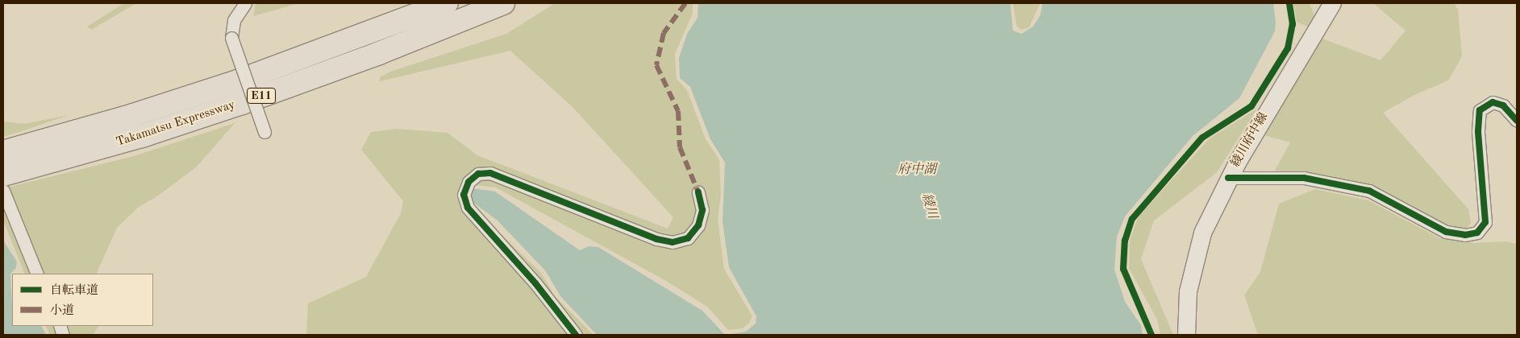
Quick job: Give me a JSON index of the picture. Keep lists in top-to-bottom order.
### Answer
{
  "streets": {
    "highway": ["E11", "Takamatsu Expressway"],
    "main road": ["綾川府中線"]
  },
  "water": ["府中湖", "綾川"],
  "legend": ["自転車道", "小道"]
}
